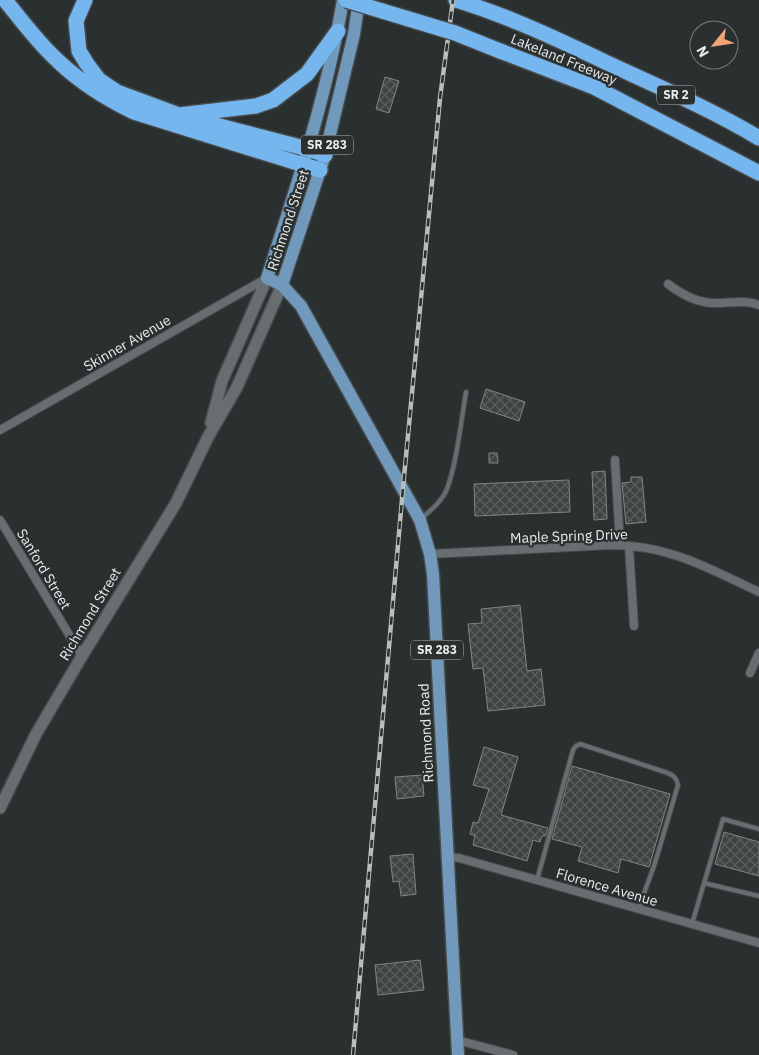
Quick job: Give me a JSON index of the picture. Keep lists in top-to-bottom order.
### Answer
{
  "streets": {
    "highway": ["Lakeland Freeway", "SR 2"],
    "main road": ["SR 283", "Richmond Street", "Richmond Road"],
    "street": [
      "Skinner Avenue",
      "Maple Spring Drive",
      "Sanford Street",
      "Florence Avenue"
    ]
  },
  "crossings": [
    ["Lakeland Freeway", "Richmond Street"],
    ["Richmond Street", "Skinner Avenue"],
    ["Richmond Street", "Sanford Street"],
    ["Richmond Street", "Richmond Road"],
    ["Skinner Avenue", "Richmond Road"],
    ["Maple Spring Drive", "Richmond Road"],
    ["Richmond Road", "Florence Avenue"]
  ],
  "north": "bottom left"
}
